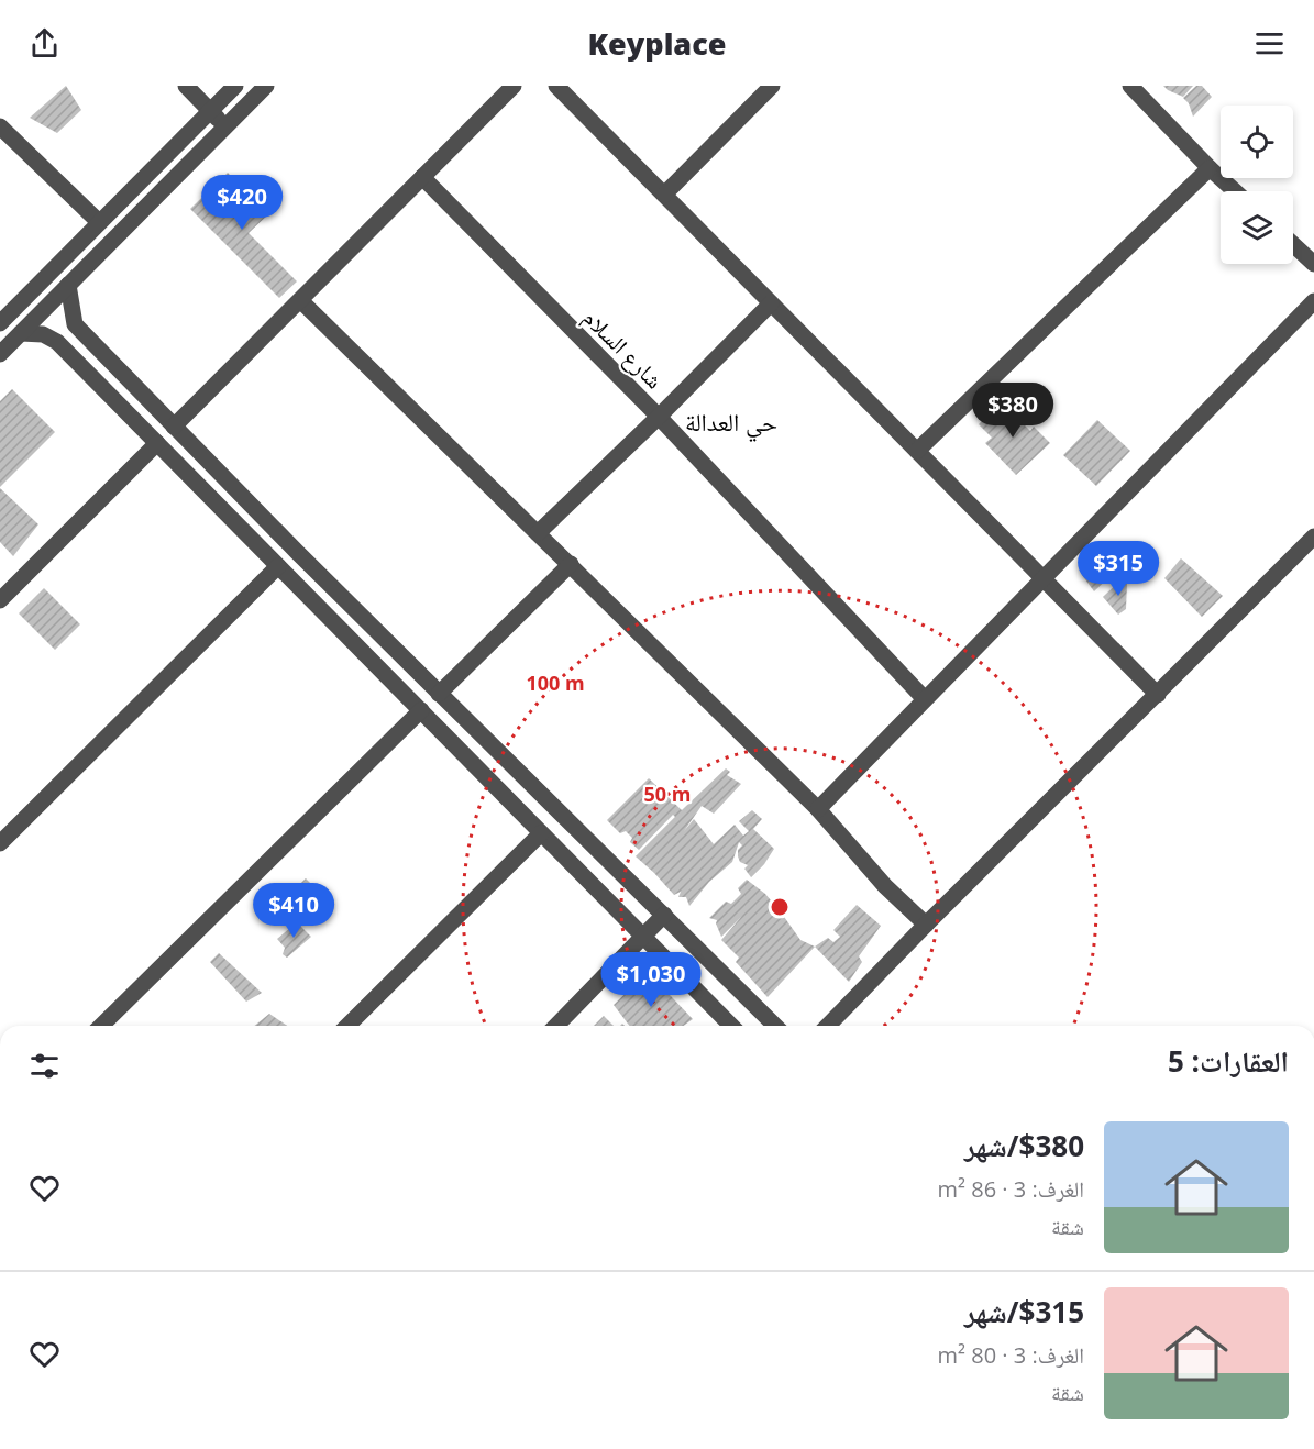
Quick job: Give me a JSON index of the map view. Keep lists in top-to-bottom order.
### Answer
{
  "streets": {
    "street": ["شارع السلام"]
  },
  "districts": ["حي العدالة"],
  "page": {
    "header": "Keyplace",
    "price": [
      "$420",
      "$380",
      "$315",
      "$410",
      "$1,030"
    ],
    "heading": "العقارات: 5",
    "list": [
      {
        "name": "$380/شهر",
        "note": "الغرف: 3 · 86 m² · شقة"
      },
      {
        "name": "$315/شهر",
        "note": "الغرف: 3 · 80 m² · شقة"
      }
    ]
  },
  "rings": ["100 m", "50 m"]
}
